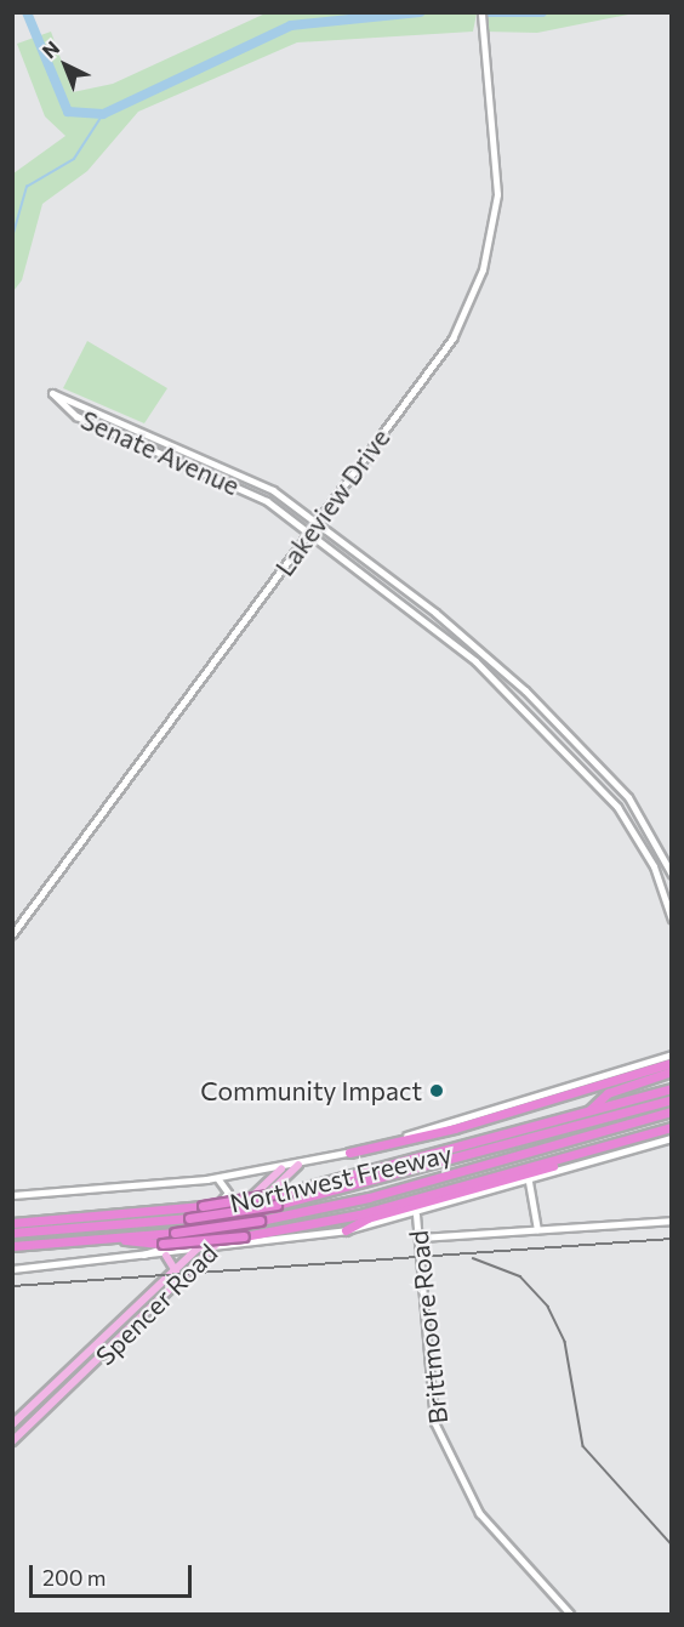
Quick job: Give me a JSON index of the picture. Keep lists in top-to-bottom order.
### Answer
{
  "streets": {
    "highway": ["Northwest Freeway"],
    "main road": ["Spencer Road"],
    "street": ["Senate Avenue", "Lakeview Drive", "Brittmoore Road"]
  },
  "crossings": [
    ["Senate Avenue", "Lakeview Drive"]
  ],
  "places": ["Community Impact"],
  "scale_bar": "200 m",
  "north": "top left"
}
